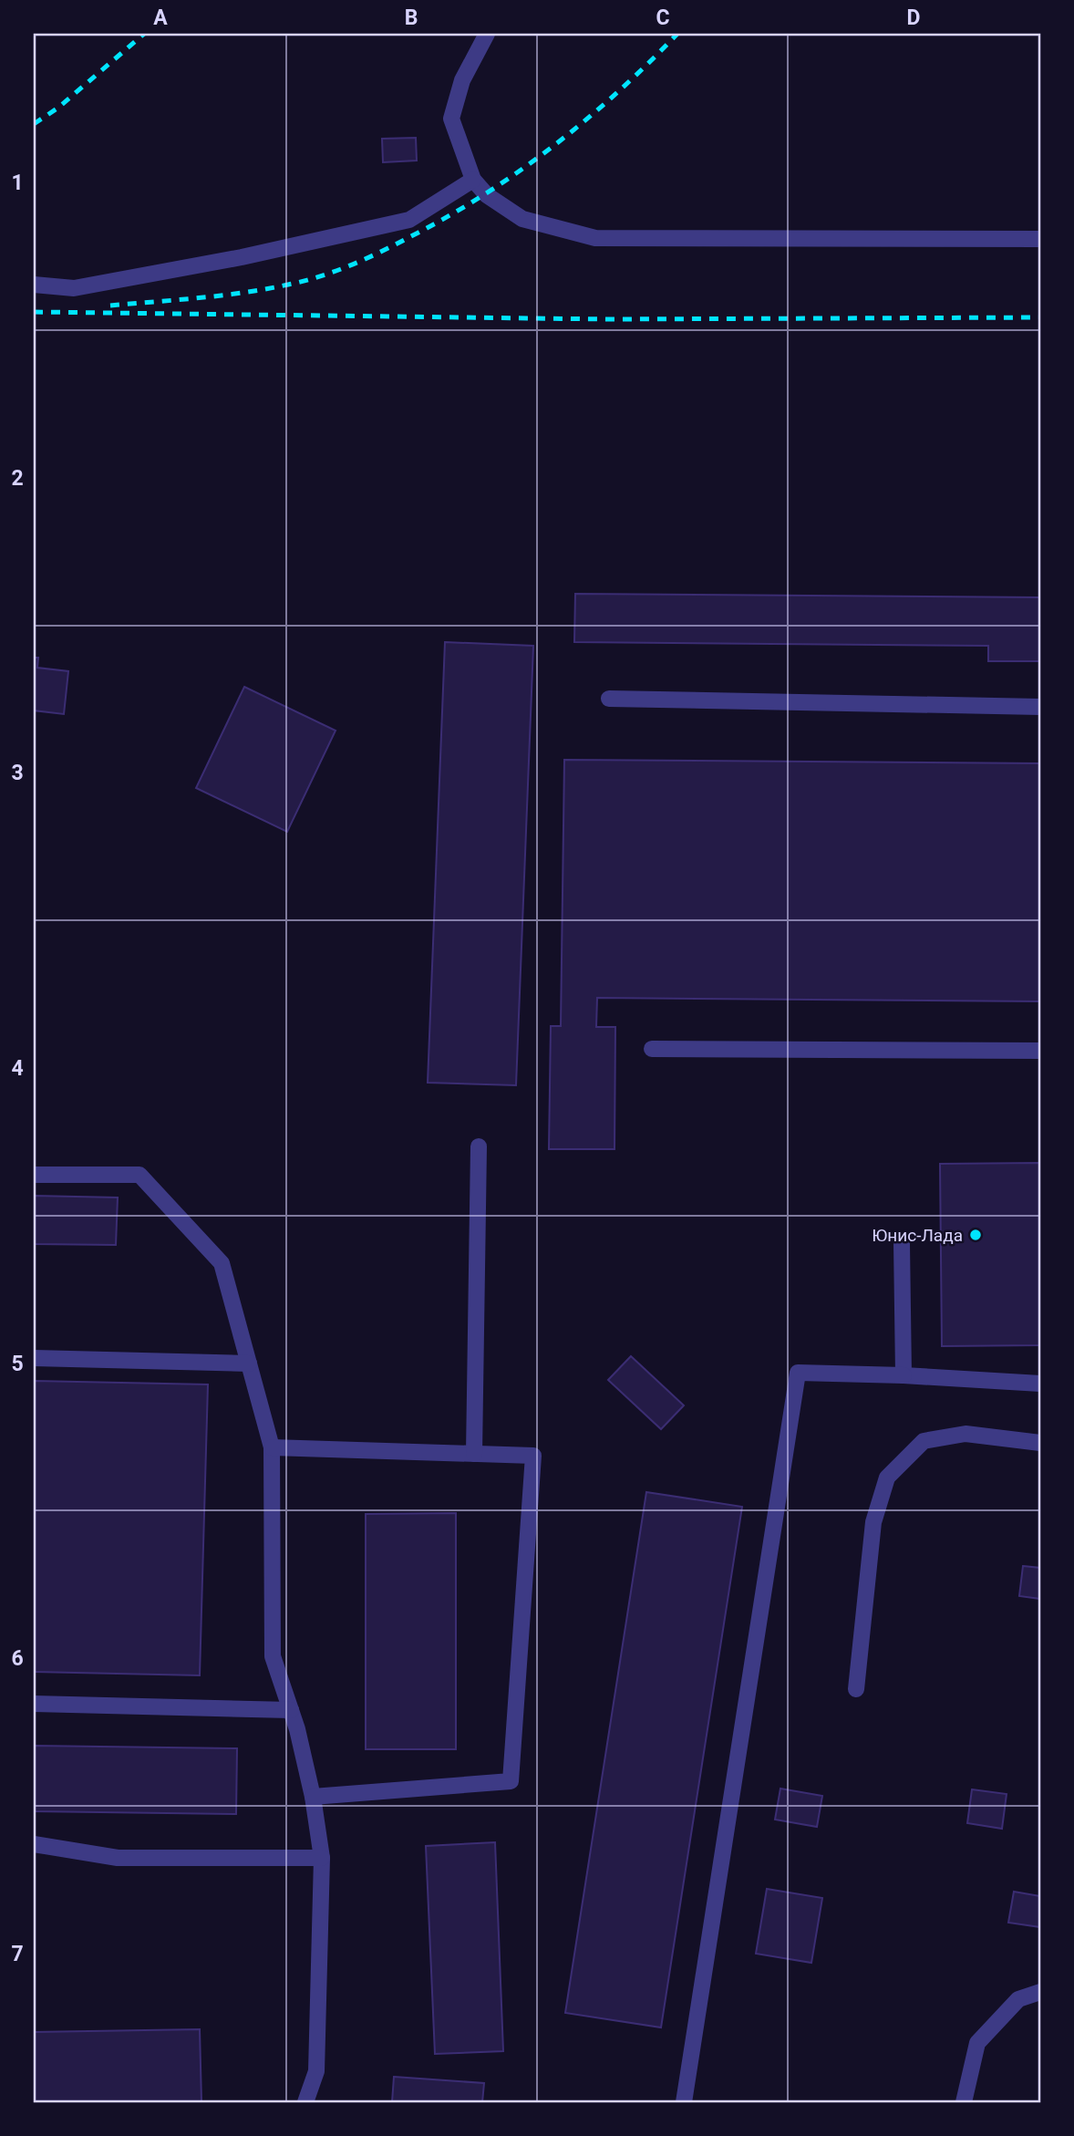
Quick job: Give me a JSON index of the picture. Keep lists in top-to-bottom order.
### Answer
{
  "places": ["Юнис-Лада"],
  "grid": {
    "columns": [
      "A",
      "B",
      "C",
      "D"
    ],
    "rows": [
      "1",
      "2",
      "3",
      "4",
      "5",
      "6",
      "7"
    ]
  }
}
